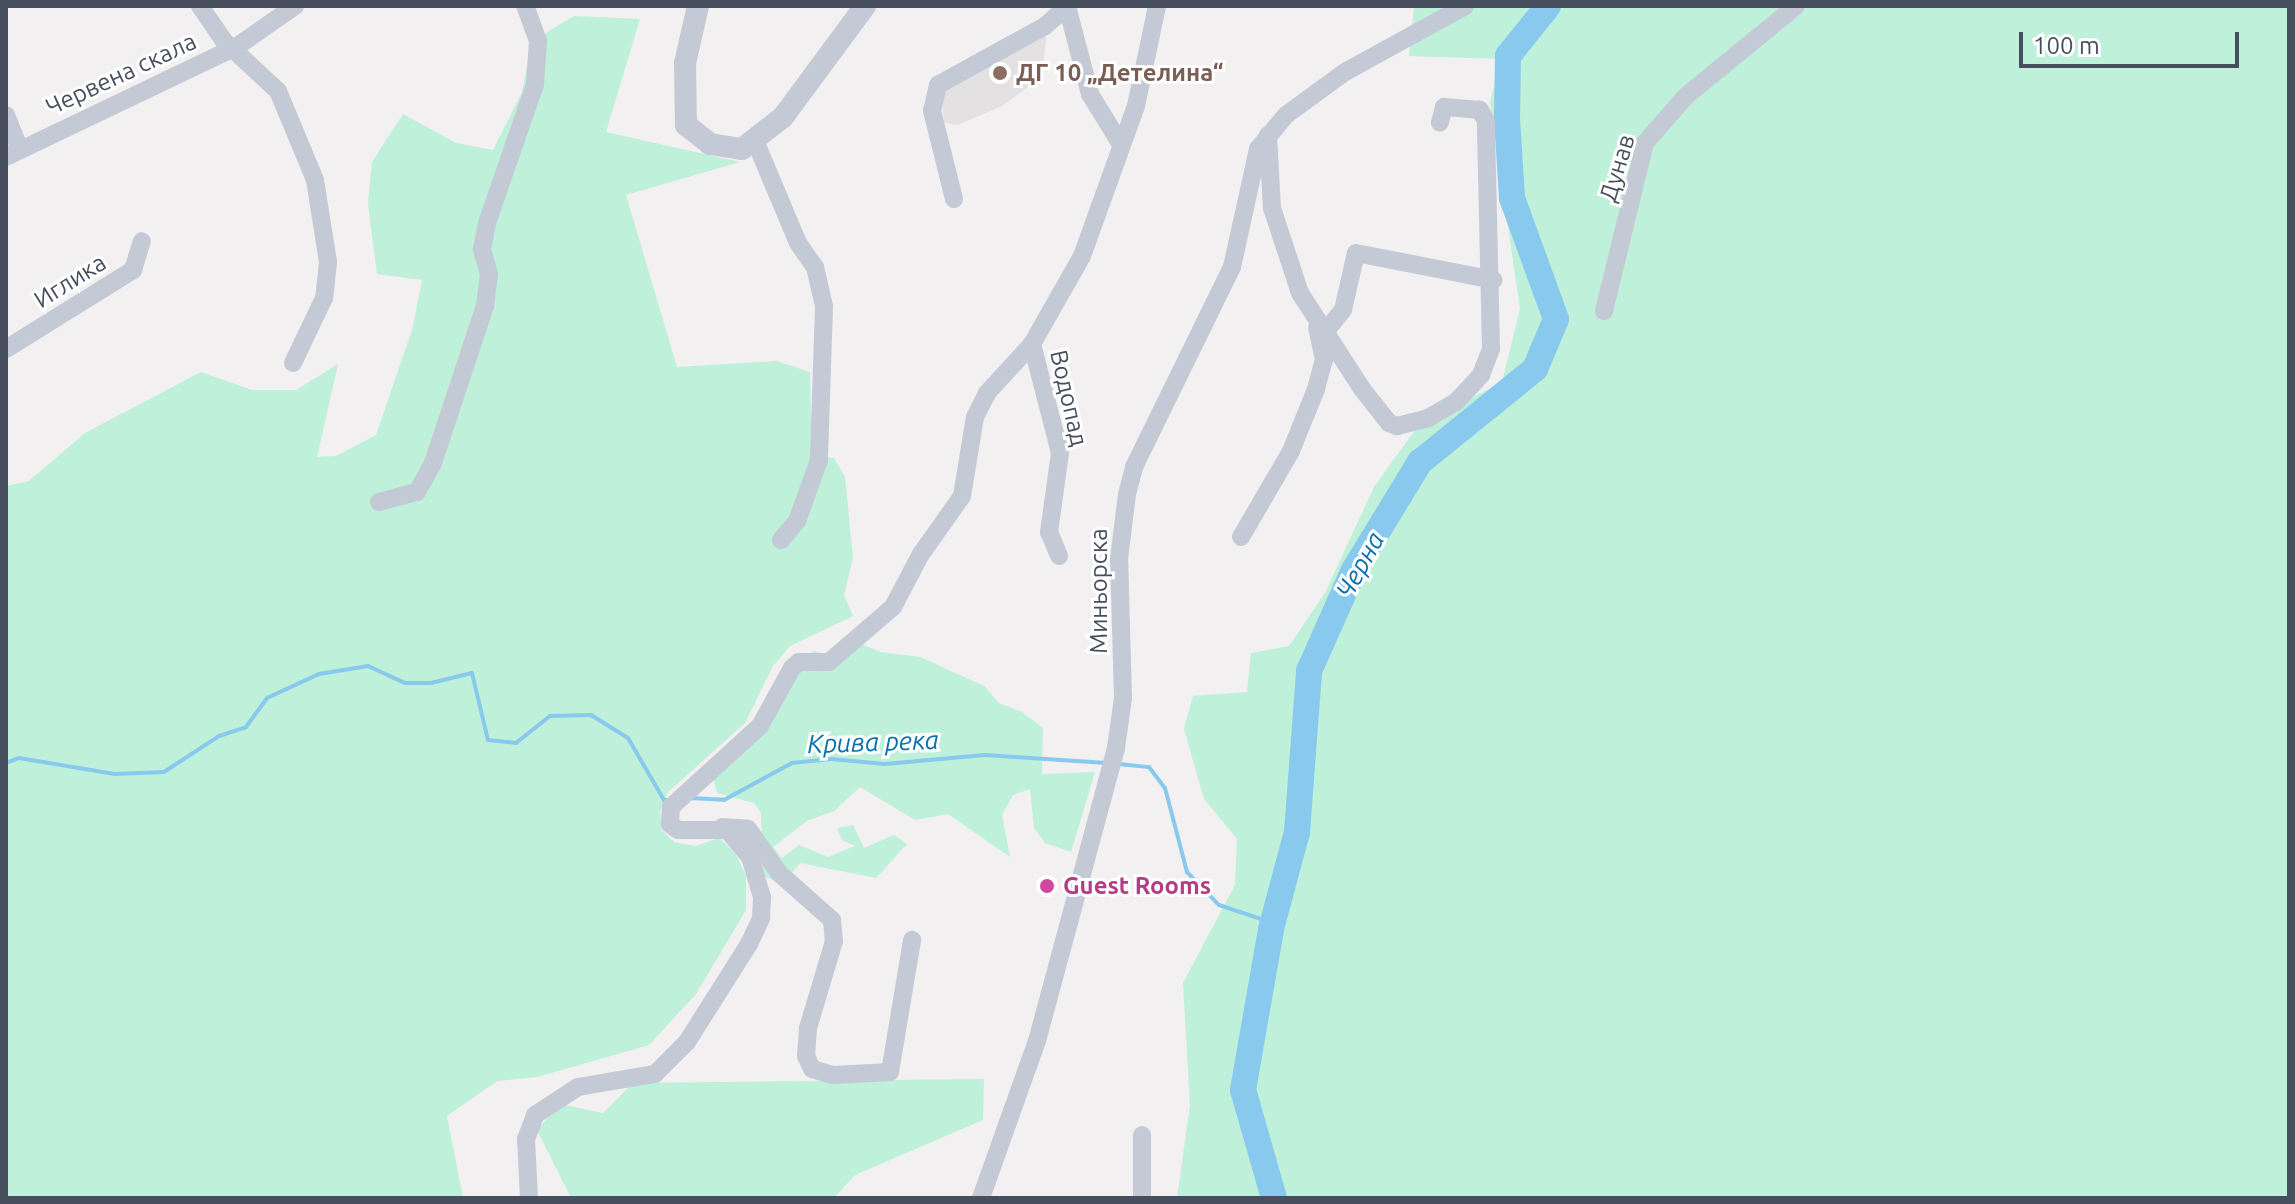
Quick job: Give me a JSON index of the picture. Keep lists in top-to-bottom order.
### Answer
{
  "streets": {
    "street": [
      "Червена скала",
      "Дунав",
      "Иглика",
      "Водопад",
      "Миньорска"
    ]
  },
  "water": ["Черна", "Крива река"],
  "places": ["ДГ 10 „Детелина“", "Guest Rooms"],
  "scale_bar": "100 m"
}
